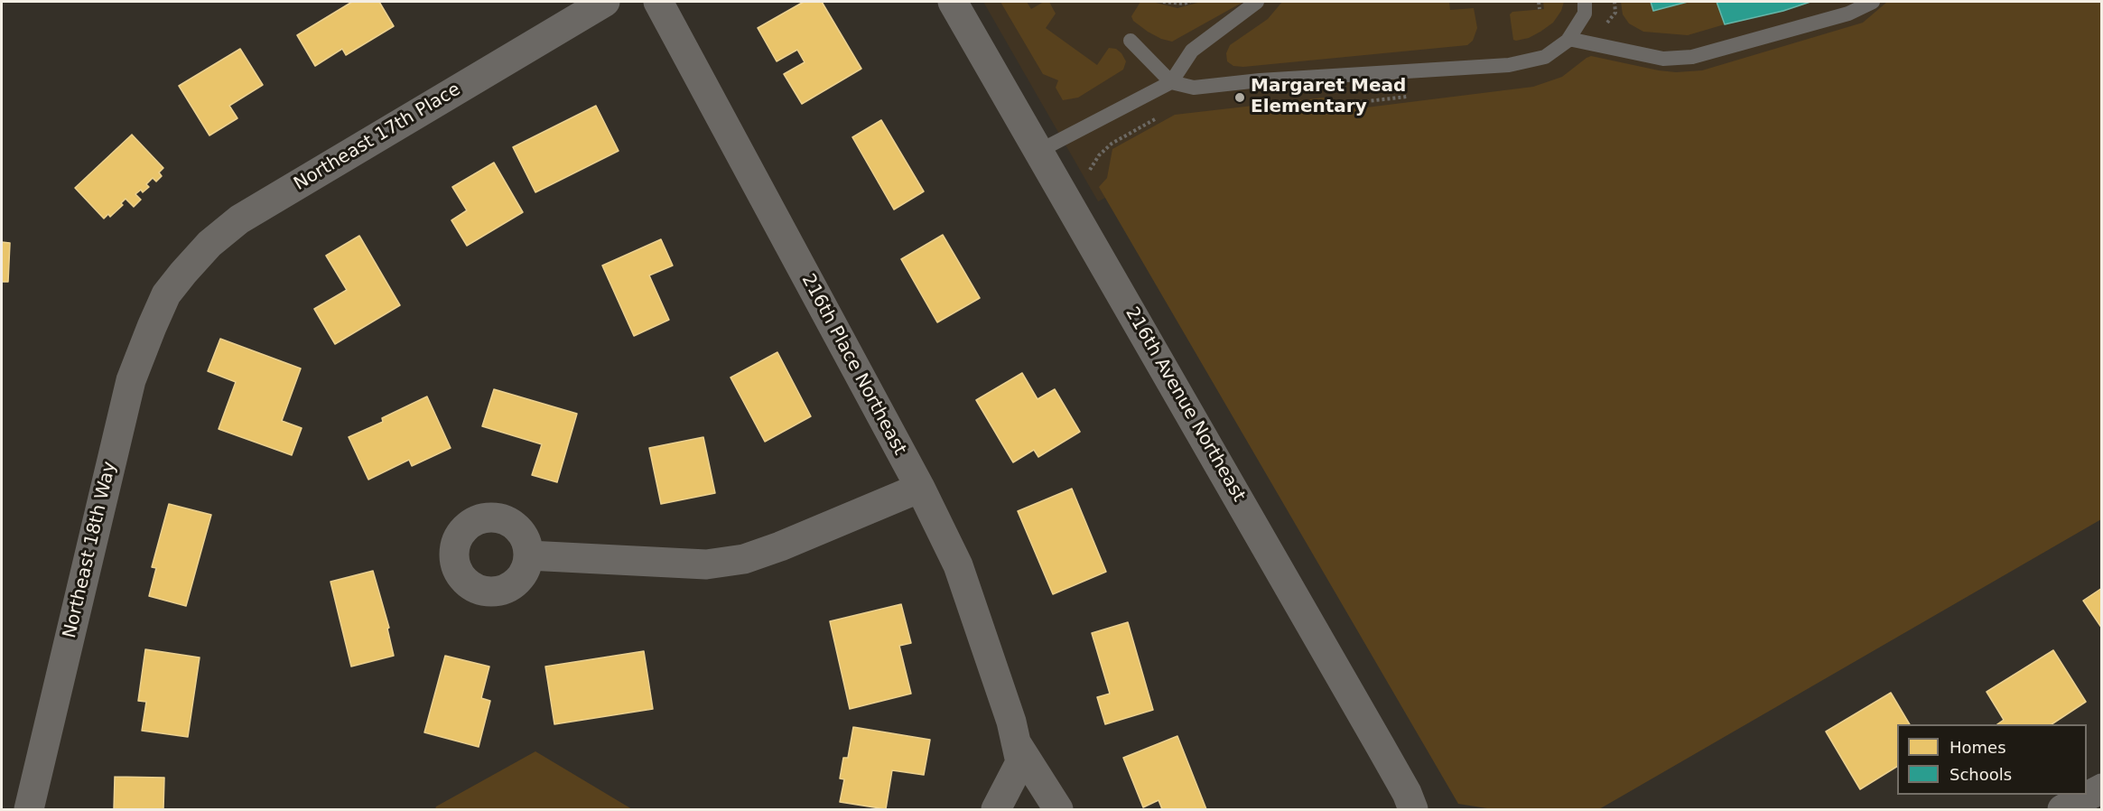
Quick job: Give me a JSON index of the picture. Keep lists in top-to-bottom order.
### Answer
{
  "streets": {
    "street": [
      "Northeast 17th Place",
      "216th Place Northeast",
      "216th Avenue Northeast",
      "Northeast 18th Way"
    ]
  },
  "crossings": [
    ["Northeast 17th Place", "Northeast 18th Way"]
  ],
  "places": ["Margaret Mead Elementary"],
  "legend": ["Homes", "Schools"]
}
